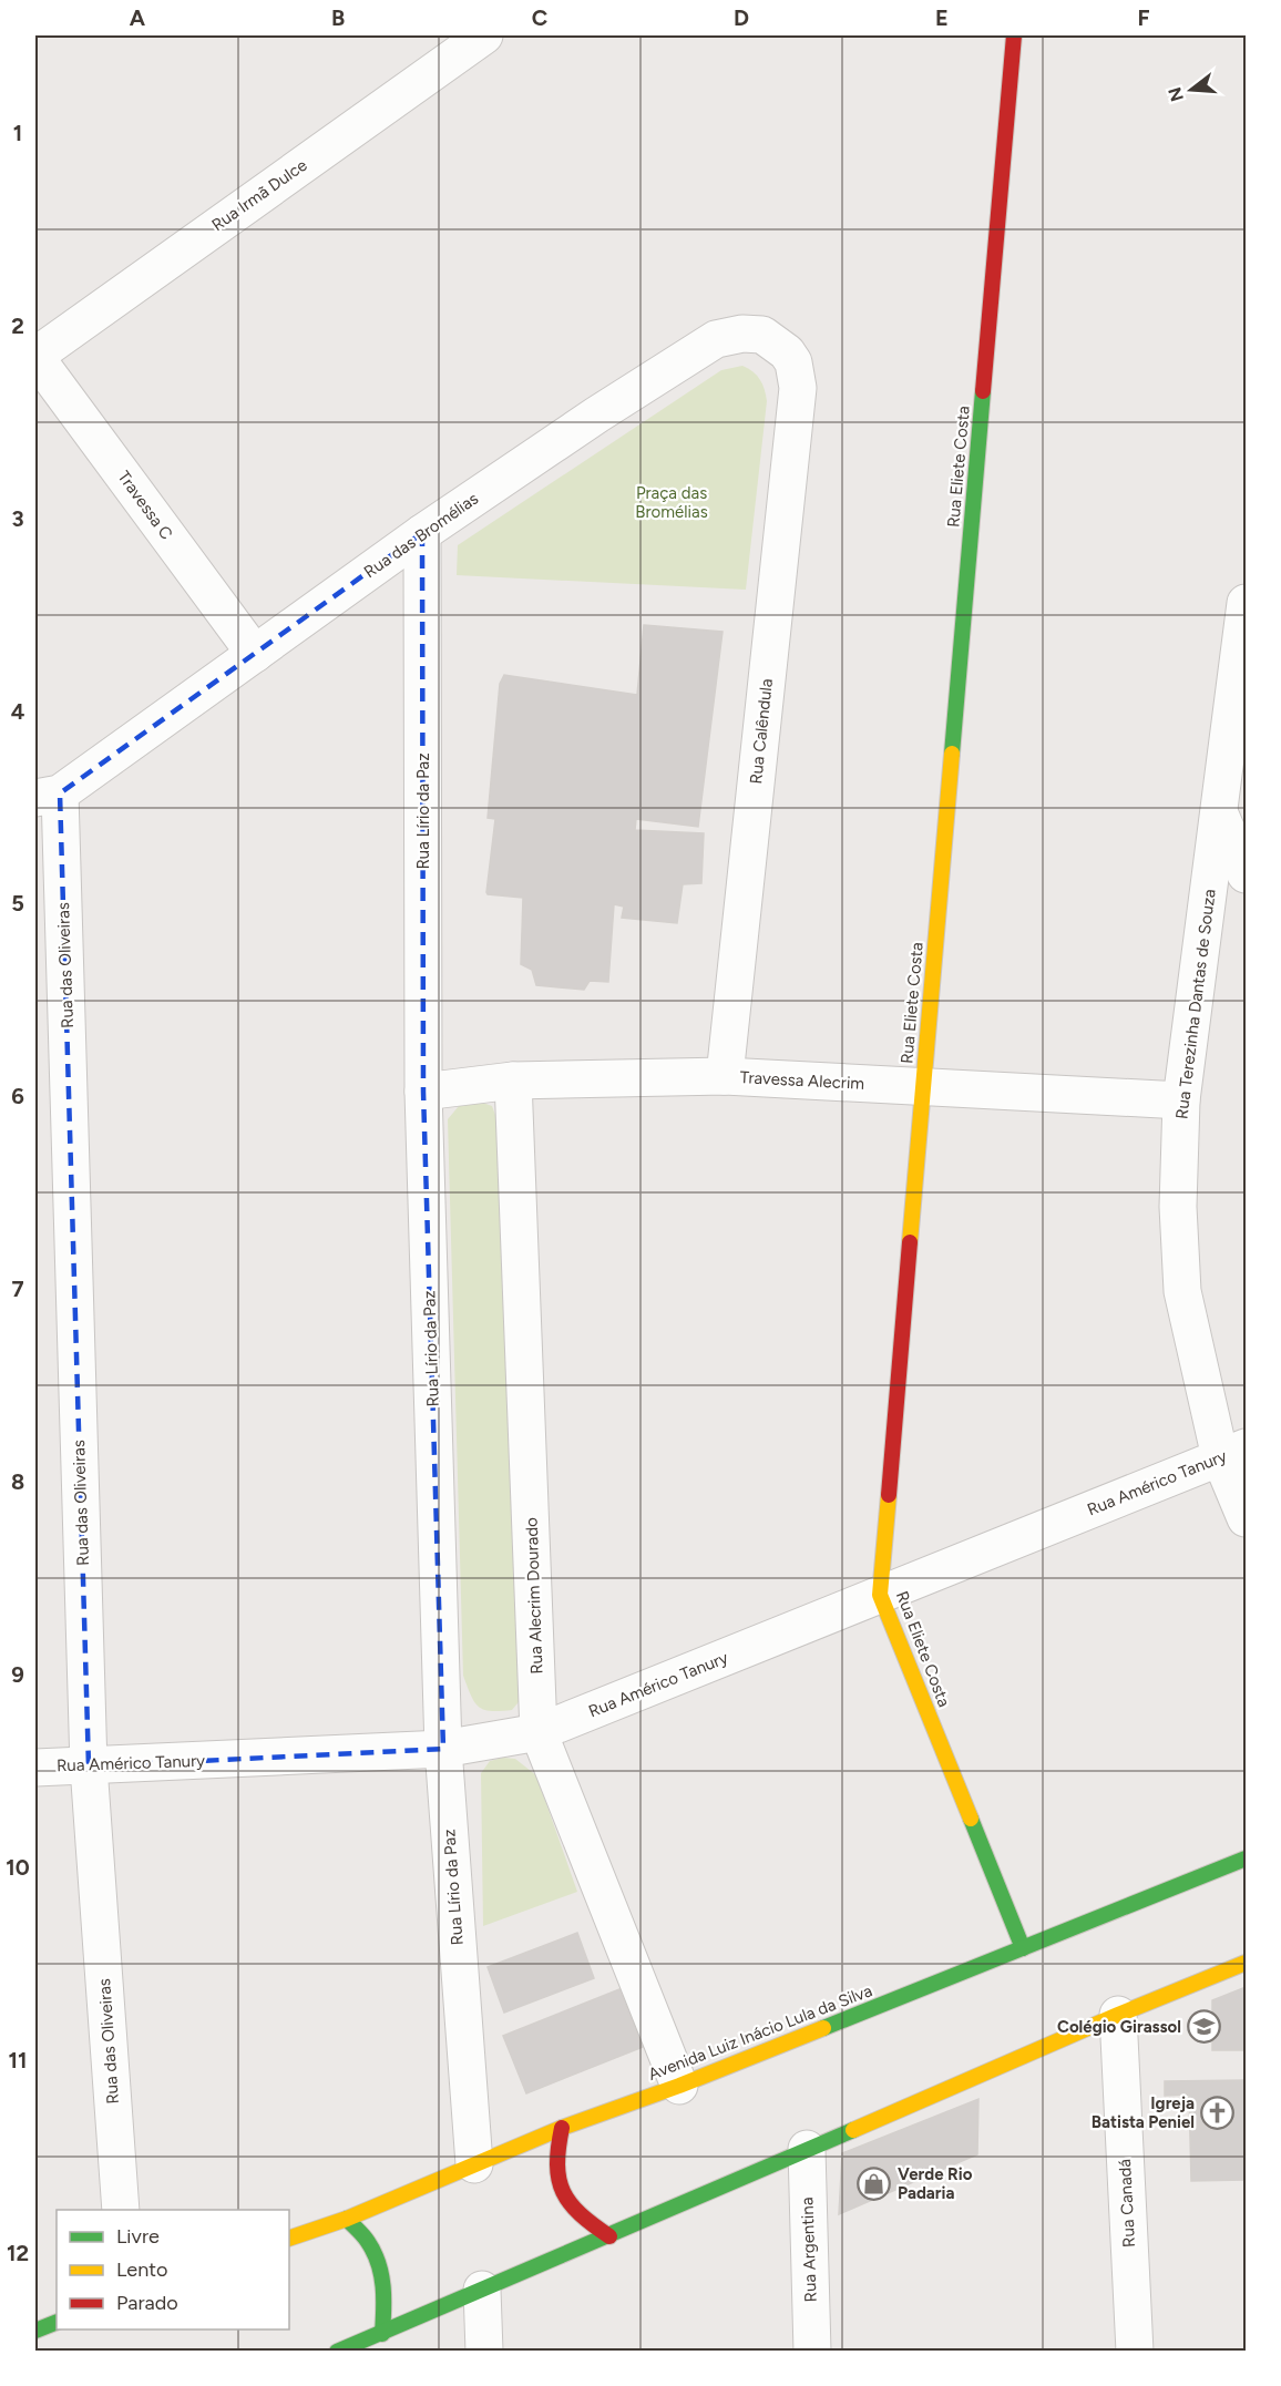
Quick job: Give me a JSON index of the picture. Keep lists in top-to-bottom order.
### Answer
{
  "streets": {
    "street": [
      "Rua Irmã Dulce",
      "Rua Eliete Costa",
      "Travessa C",
      "Rua das Bromélias",
      "Rua Calêndula",
      "Rua Lírio da Paz",
      "Rua das Oliveiras",
      "Rua Terezinha Dantas de Souza",
      "Travessa Alecrim",
      "Rua Américo Tanury",
      "Rua Alecrim Dourado",
      "Avenida Luiz Inácio Lula da Silva",
      "Rua Canadá",
      "Rua Argentina"
    ]
  },
  "crossings": [
    ["Rua Irmã Dulce", "Travessa C"],
    ["Rua Eliete Costa", "Travessa Alecrim"],
    ["Rua Eliete Costa", "Rua Américo Tanury"],
    ["Rua Eliete Costa", "Avenida Luiz Inácio Lula da Silva"],
    ["Travessa C", "Rua das Bromélias"],
    ["Rua das Bromélias", "Rua Calêndula"],
    ["Rua das Bromélias", "Rua Lírio da Paz"],
    ["Rua das Bromélias", "Rua das Oliveiras"],
    ["Rua Calêndula", "Travessa Alecrim"],
    ["Rua Lírio da Paz", "Travessa Alecrim"],
    ["Rua Lírio da Paz", "Rua Américo Tanury"],
    ["Rua Lírio da Paz", "Avenida Luiz Inácio Lula da Silva"],
    ["Rua das Oliveiras", "Rua Américo Tanury"],
    ["Rua Terezinha Dantas de Souza", "Travessa Alecrim"],
    ["Rua Terezinha Dantas de Souza", "Rua Américo Tanury"],
    ["Travessa Alecrim", "Rua Alecrim Dourado"],
    ["Rua Américo Tanury", "Rua Alecrim Dourado"],
    ["Rua Alecrim Dourado", "Avenida Luiz Inácio Lula da Silva"]
  ],
  "parks": ["Praça das Bromélias"],
  "places": {
    "school or university": ["Colégio Girassol"],
    "church": ["Igreja Batista Peniel"],
    "shop": ["Verde Rio Padaria"]
  },
  "legend": ["Livre", "Lento", "Parado"],
  "north": "left",
  "grid": {
    "columns": [
      "A",
      "B",
      "C",
      "D",
      "E",
      "F"
    ],
    "rows": [
      "1",
      "2",
      "3",
      "4",
      "5",
      "6",
      "7",
      "8",
      "9",
      "10",
      "11",
      "12"
    ]
  }
}
